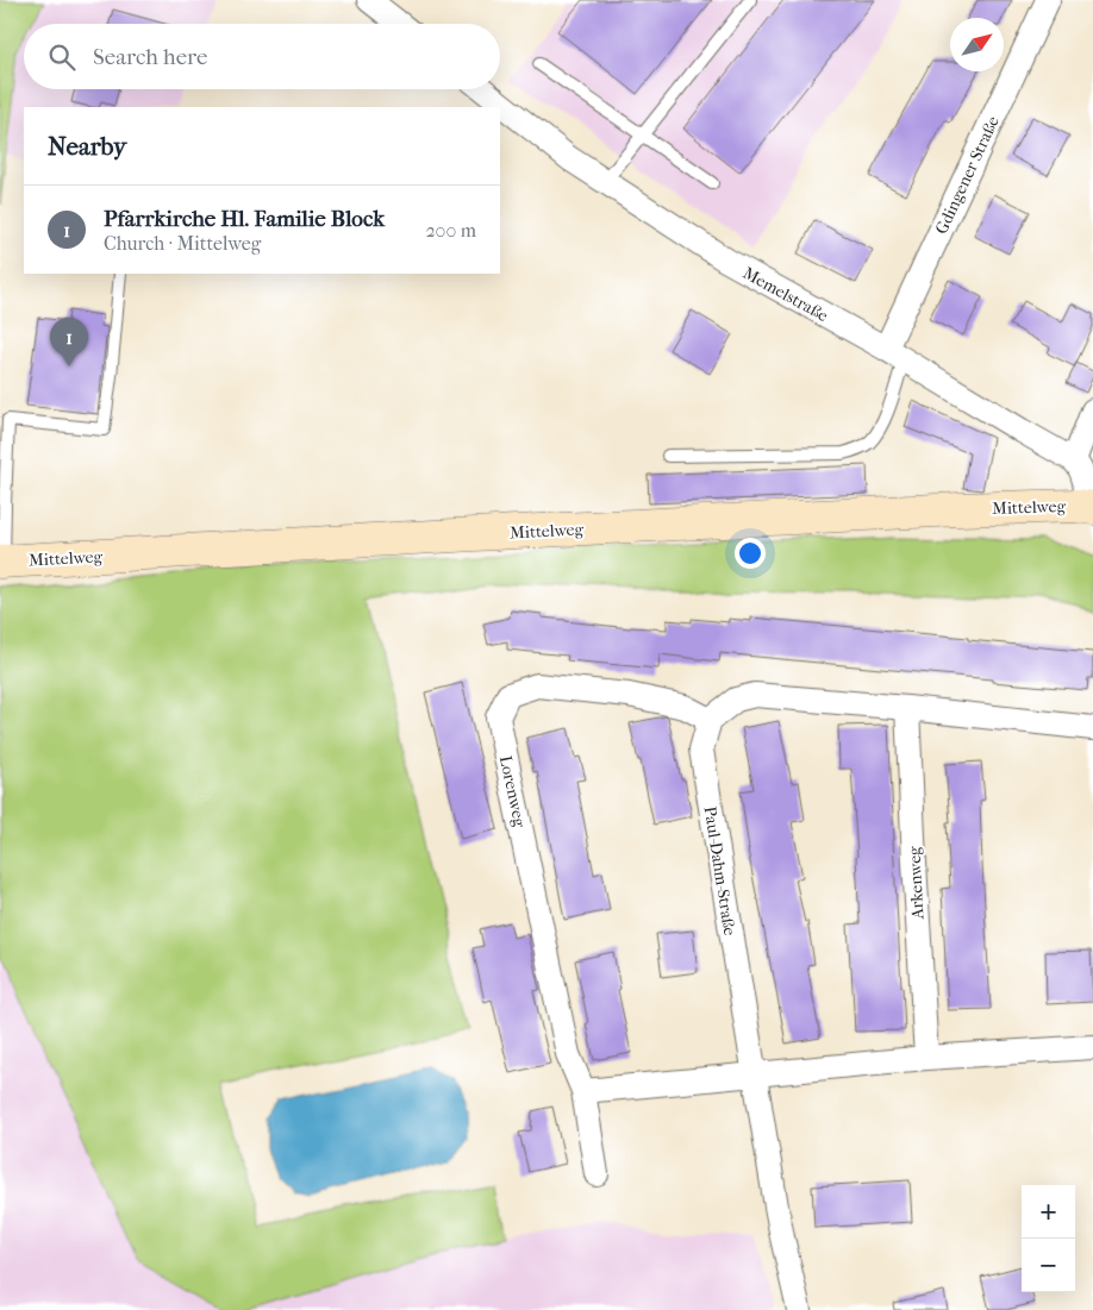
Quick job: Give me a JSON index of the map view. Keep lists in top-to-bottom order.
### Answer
{
  "streets": {
    "main road": ["Mittelweg"],
    "street": [
      "Gdingener Straße",
      "Memelstraße",
      "Lorenweg",
      "Paul-Dahm-Straße",
      "Arkenweg"
    ]
  },
  "crossings": [
    ["Gdingener Straße", "Memelstraße"],
    ["Lorenweg", "Paul-Dahm-Straße"]
  ],
  "north": "top right",
  "page": {
    "search": "Search here",
    "heading": "Nearby",
    "list": [
      {
        "mark": "1",
        "name": "Pfarrkirche Hl. Familie Block",
        "note": "Church · Mittelweg",
        "value": "200 m"
      }
    ],
    "pins": "1",
    "map_buttons": ["+", "−"]
  }
}
